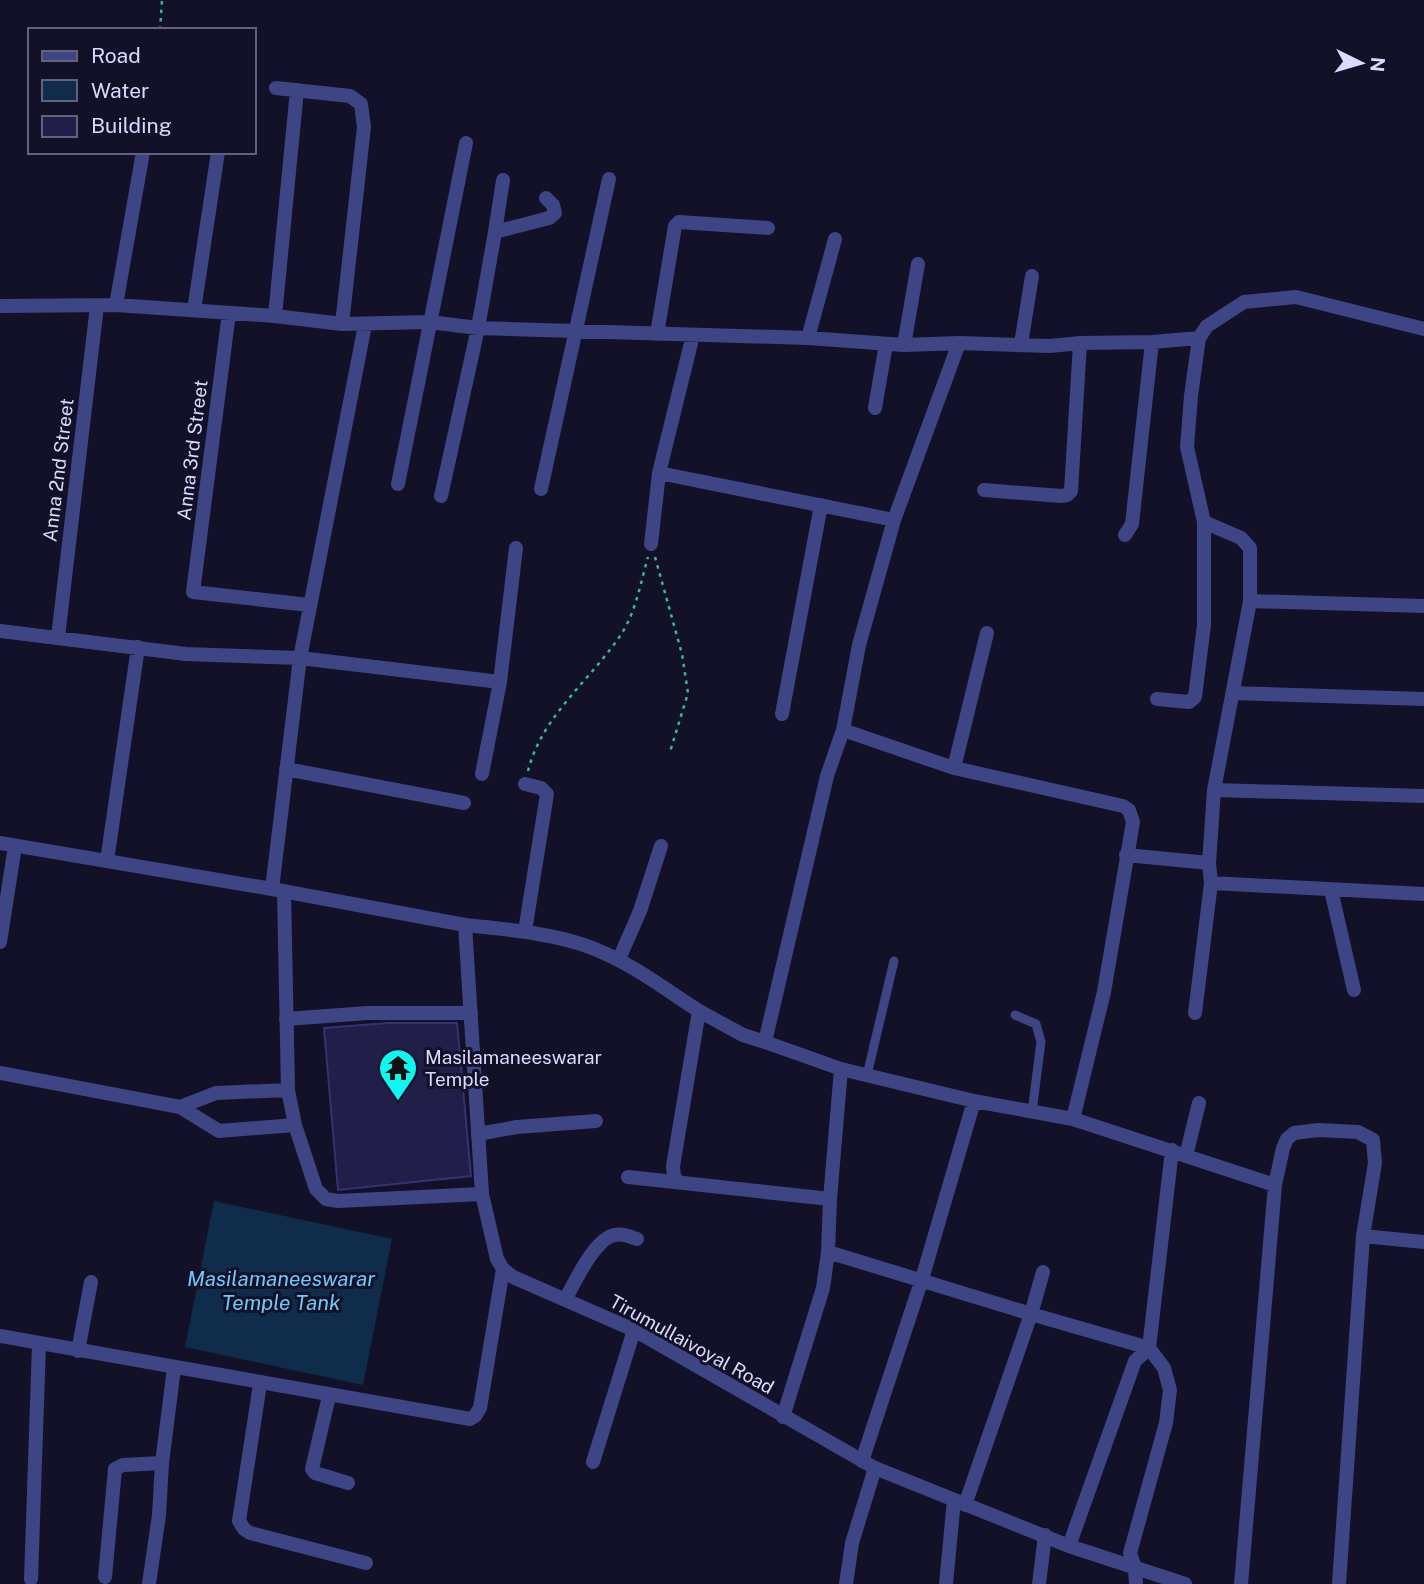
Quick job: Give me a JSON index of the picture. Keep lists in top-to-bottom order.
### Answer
{
  "streets": {
    "street": ["Anna 3rd Street", "Anna 2nd Street", "Tirumullaivoyal Road"]
  },
  "water": ["Masilamaneeswarar Temple Tank"],
  "places": {
    "temple": ["Masilamaneeswarar Temple"]
  },
  "legend": ["Road", "Water", "Building"],
  "north": "right"
}
